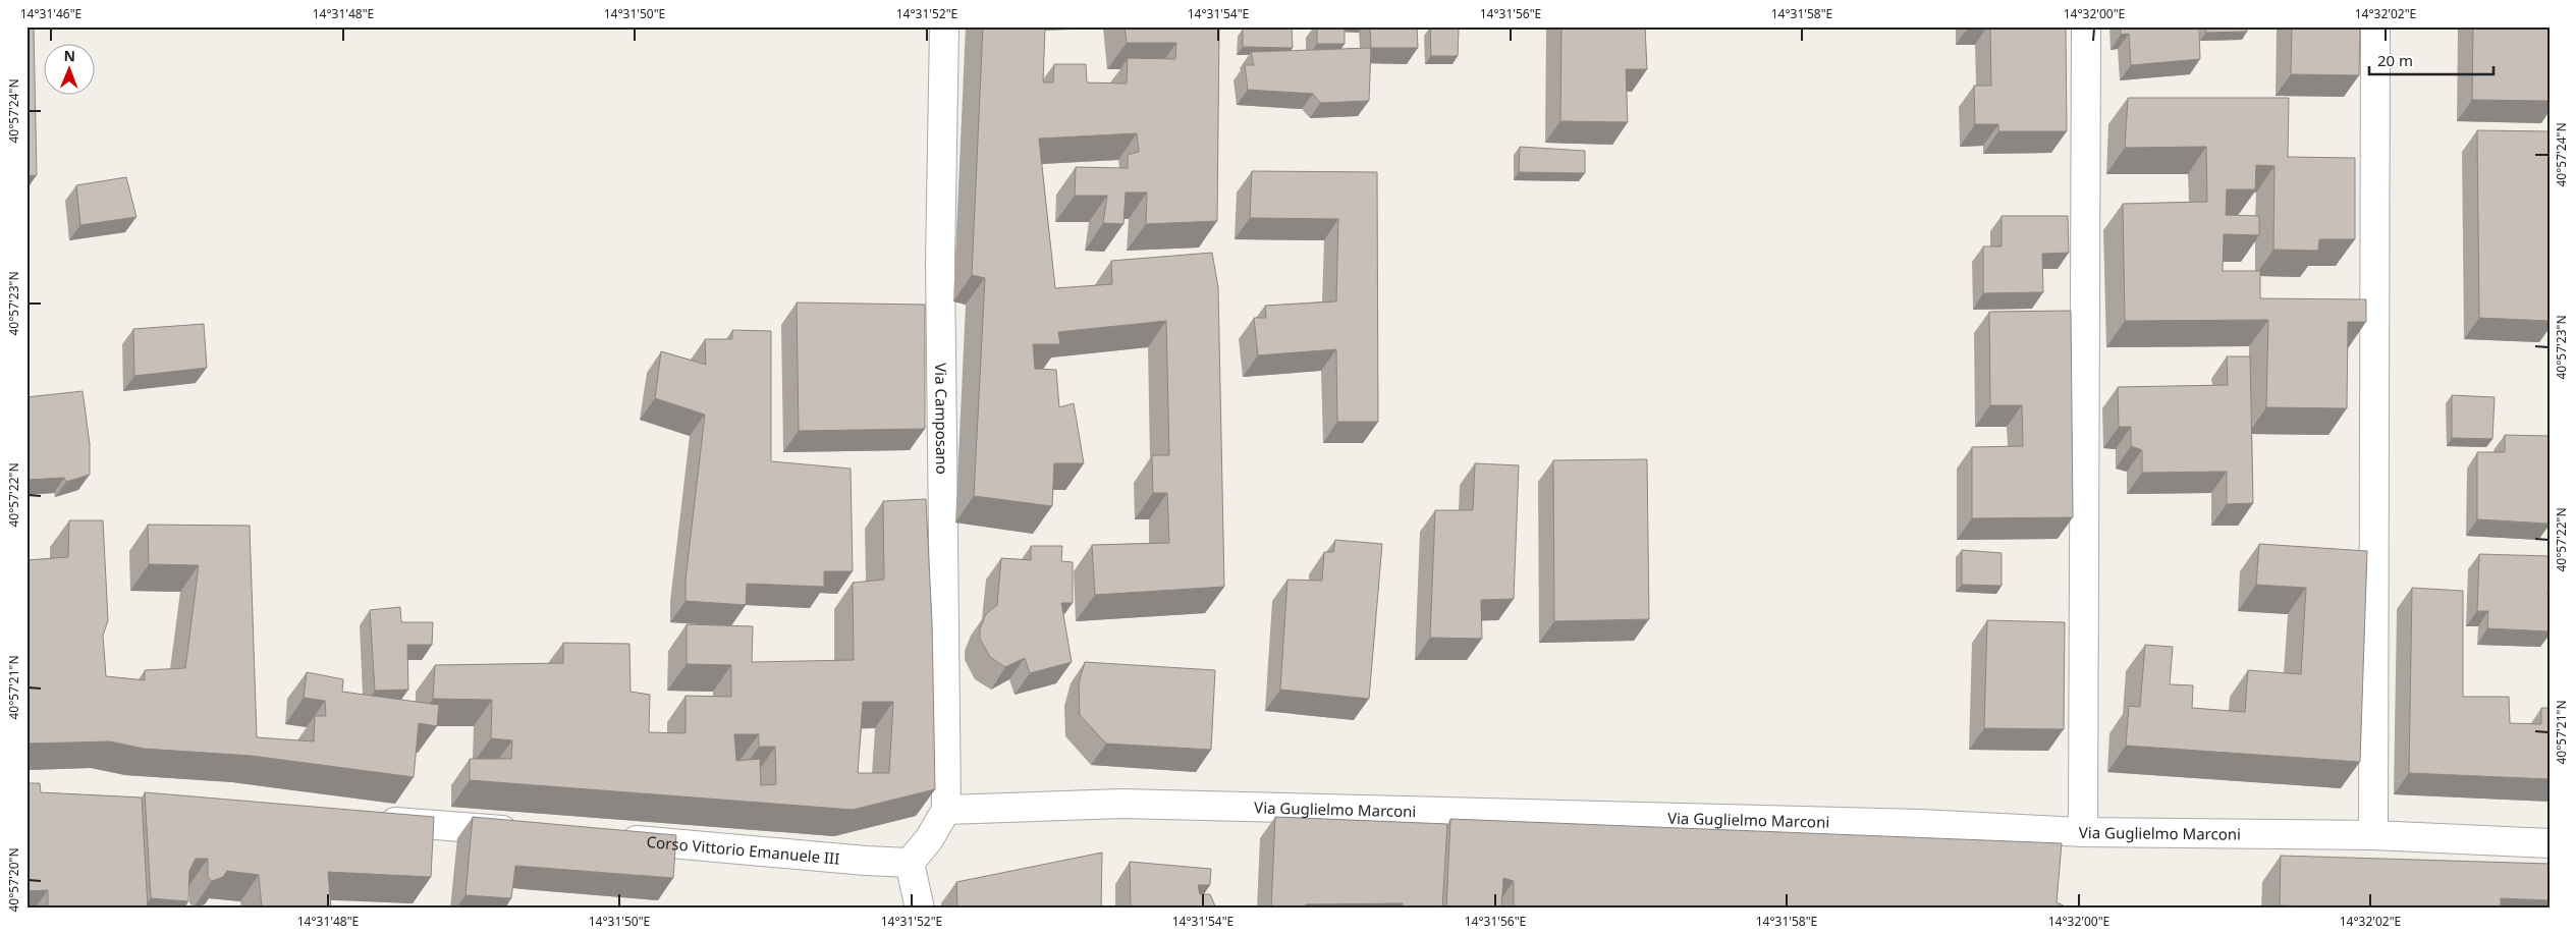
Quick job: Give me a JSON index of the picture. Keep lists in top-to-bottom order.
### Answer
{
  "streets": {
    "street": ["Via Camposano", "Via Guglielmo Marconi", "Corso Vittorio Emanuele III"]
  },
  "crossings": [
    ["Via Camposano", "Via Guglielmo Marconi"]
  ],
  "scale_bar": "20 m",
  "north": "top",
  "coordinates": [
    "14°31'46\"E",
    "14°31'48\"E",
    "14°31'50\"E",
    "14°31'52\"E",
    "14°31'54\"E",
    "14°31'56\"E",
    "14°31'58\"E",
    "14°32'00\"E",
    "14°32'02\"E",
    "40°57'24\"N",
    "40°57'23\"N",
    "40°57'22\"N",
    "40°57'21\"N",
    "40°57'20\"N"
  ]
}
